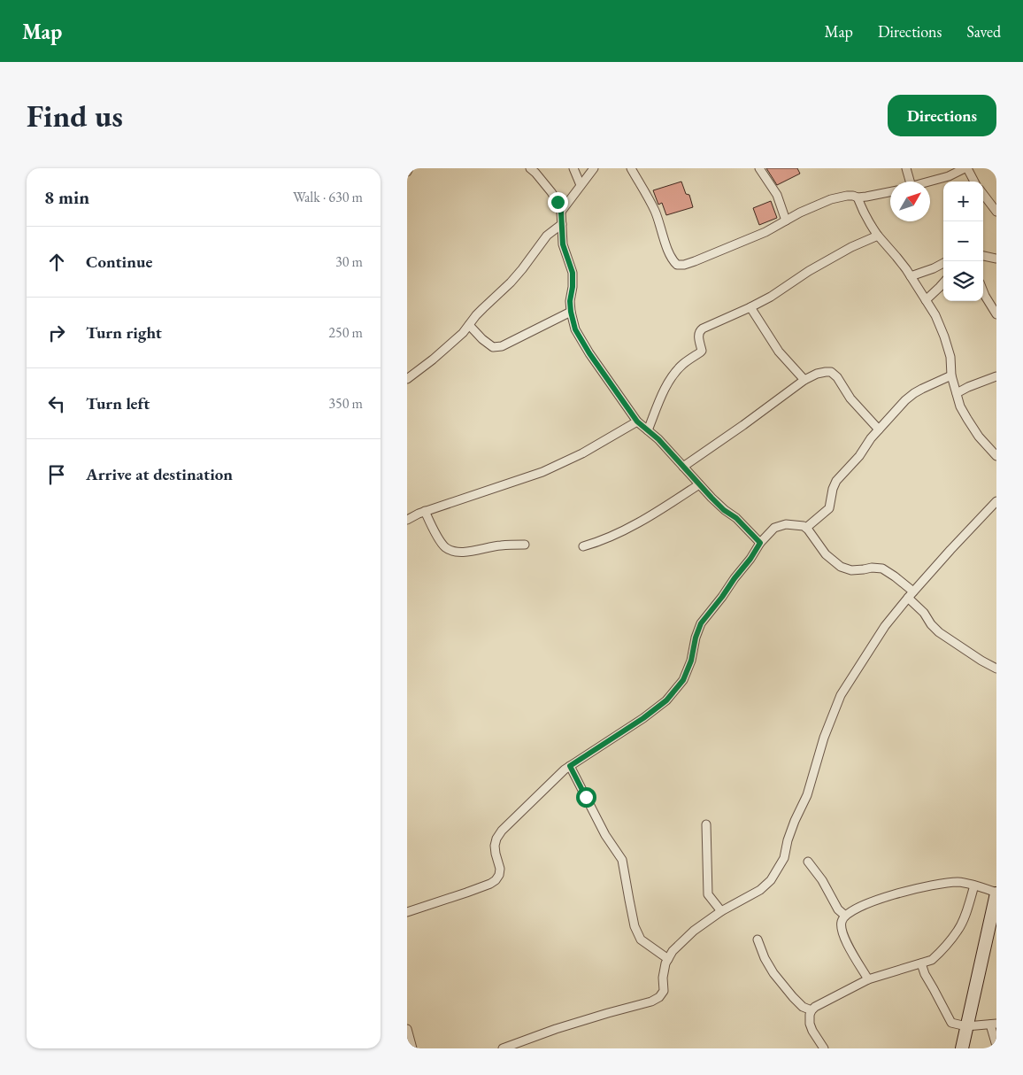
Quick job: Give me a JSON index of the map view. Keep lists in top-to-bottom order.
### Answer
{
  "north": "top right",
  "page": {
    "header": "Map",
    "nav": ["Map", "Directions", "Saved"],
    "buttons": "Directions",
    "title": "Find us",
    "heading": ["8 min", "Walk · 630 m"],
    "map_buttons": ["+", "−"],
    "list": [
      ["Continue", "30 m"],
      ["Turn right", "250 m"],
      ["Turn left", "350 m"],
      "Arrive at destination"
    ]
  }
}
